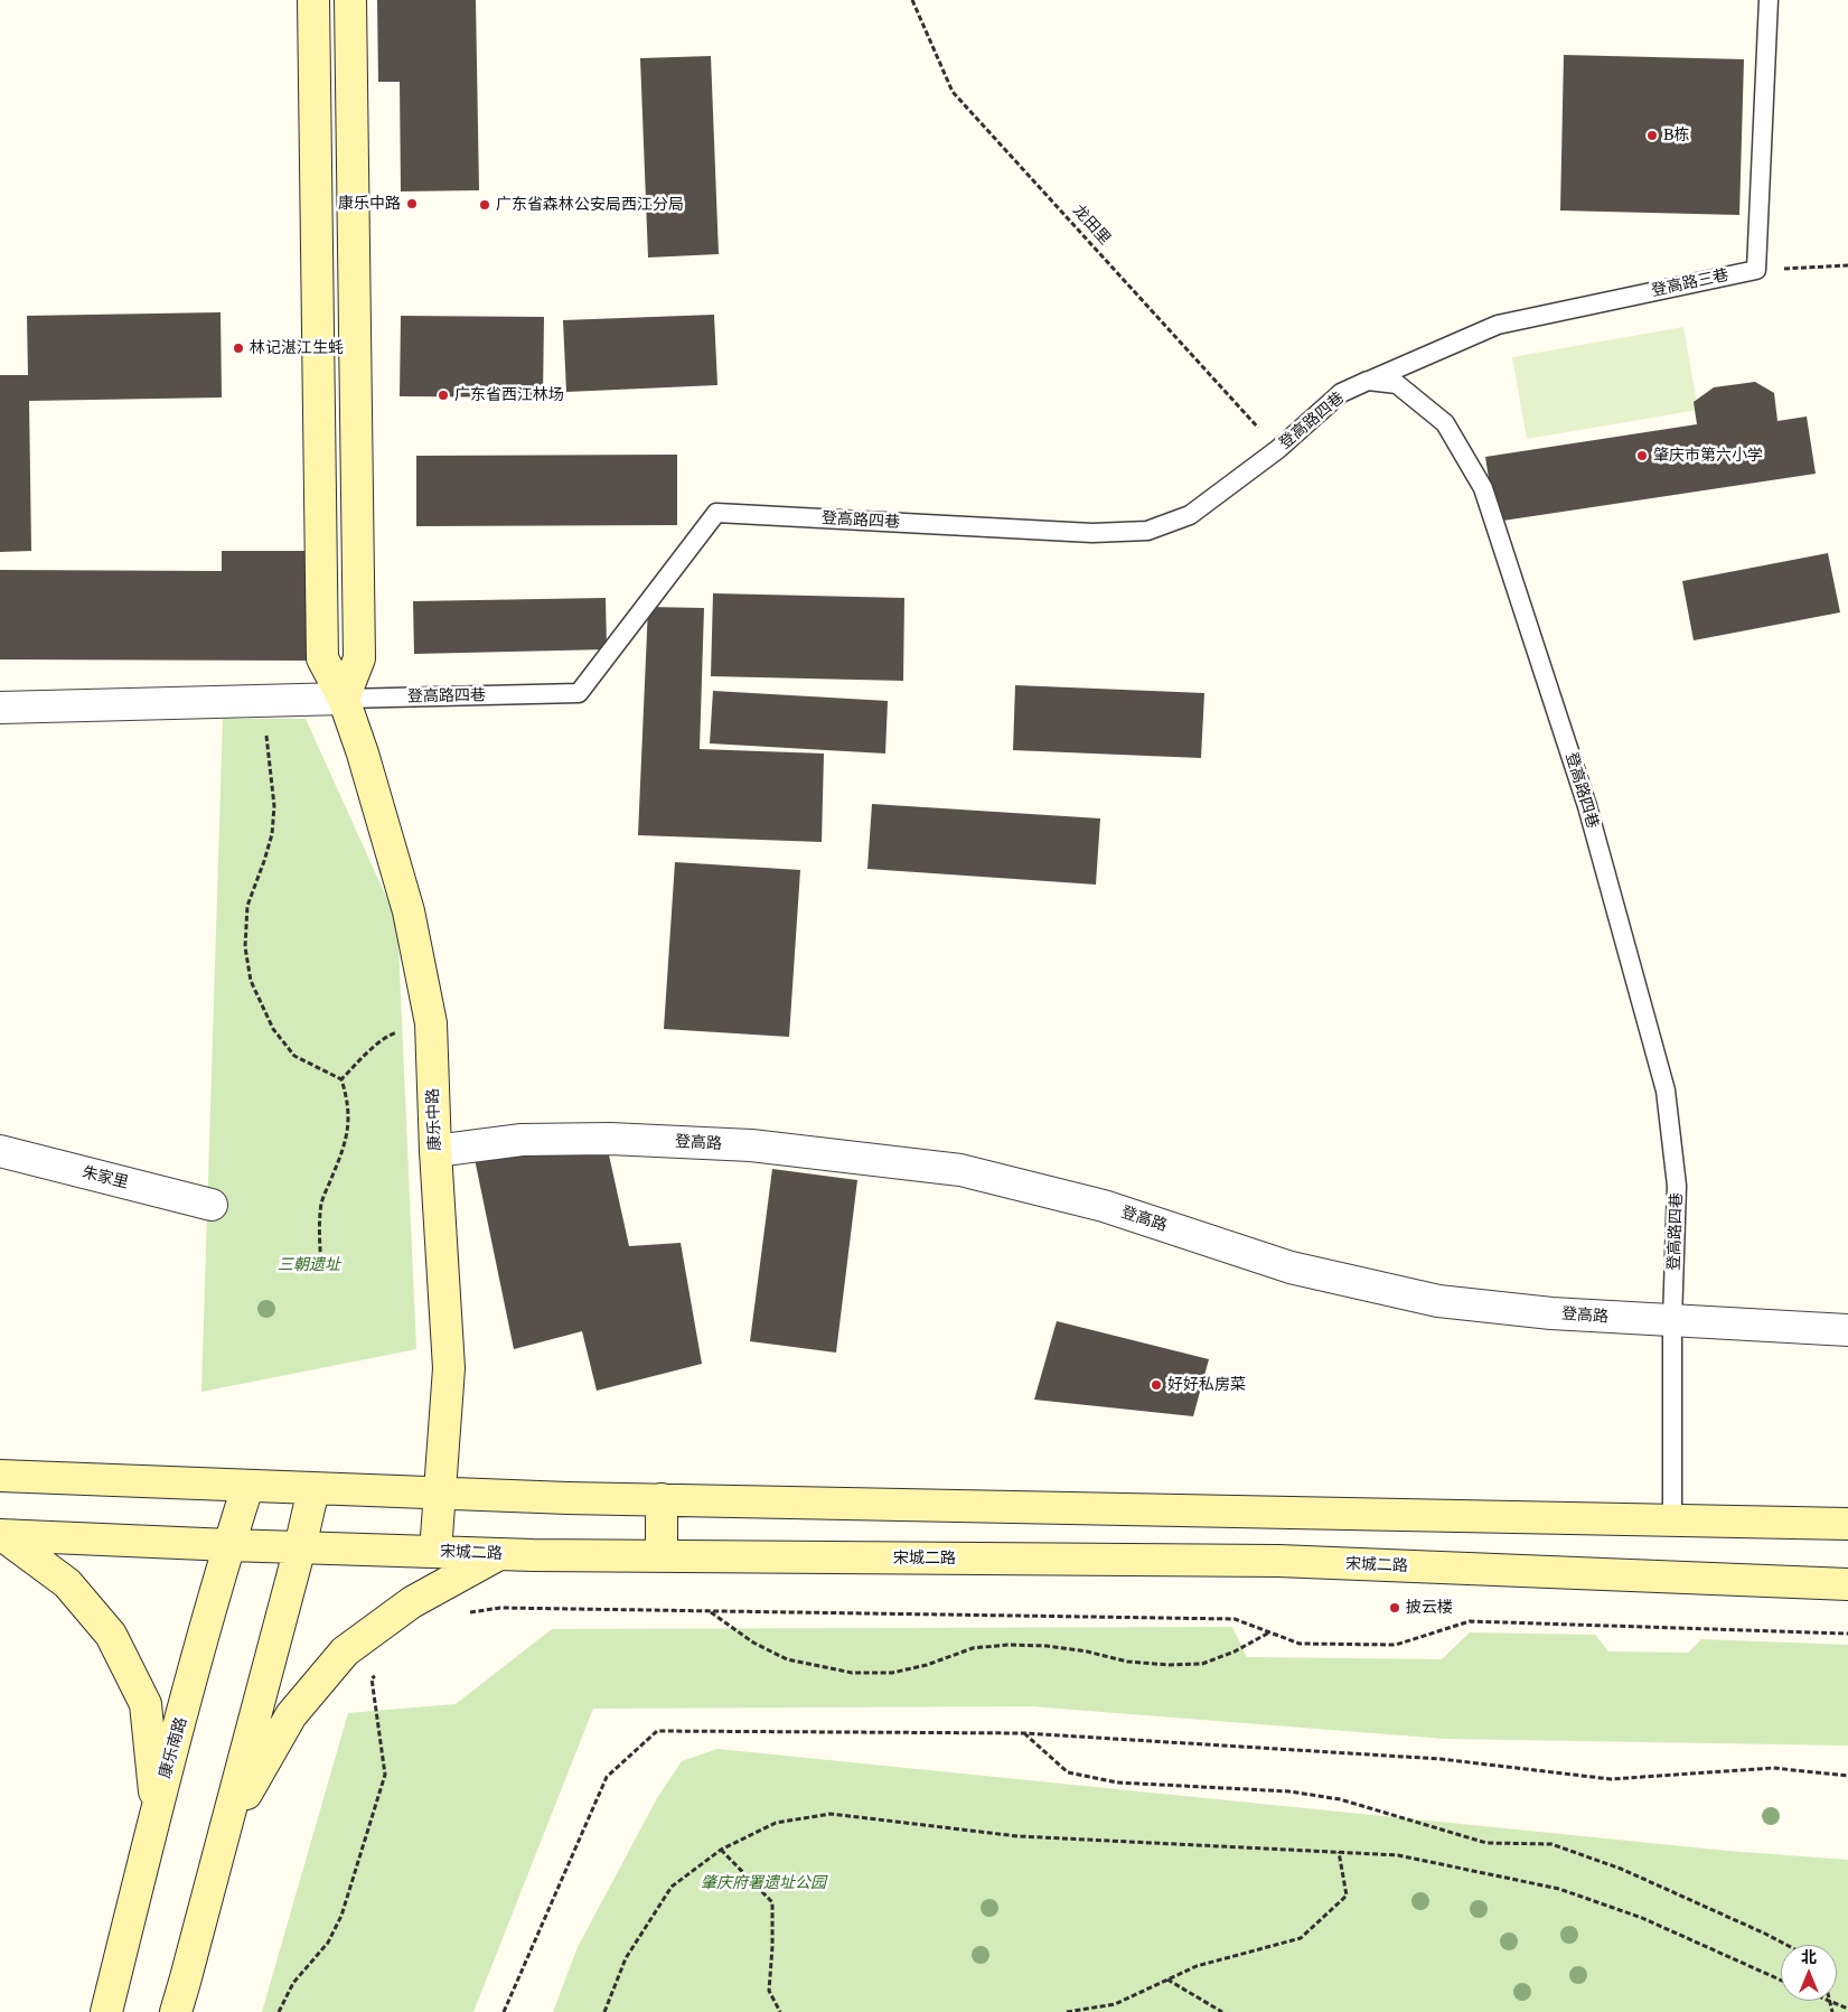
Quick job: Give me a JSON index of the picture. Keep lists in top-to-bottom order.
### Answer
{
  "streets": {
    "main road": ["康乐中路", "宋城二路", "康乐南路"],
    "street": ["登高路", "朱家里"],
    "lane": ["登高路三巷", "登高路四巷"],
    "path": ["龙田里"]
  },
  "crossings": [
    ["龙田里", "登高路四巷"],
    ["登高路三巷", "登高路四巷"],
    ["登高路四巷", "康乐中路"],
    ["登高路四巷", "登高路"],
    ["康乐中路", "登高路"],
    ["康乐中路", "宋城二路"],
    ["宋城二路", "康乐南路"]
  ],
  "parks": ["三朝遗址", "肇庆府署遗址公园"],
  "places": [
    "B栋",
    "康乐中路",
    "广东省森林公安局西江分局",
    "林记湛江生蚝",
    "广东省西江林场",
    "肇庆市第六小学",
    "好好私房菜",
    "披云楼"
  ],
  "north": "top"
}
